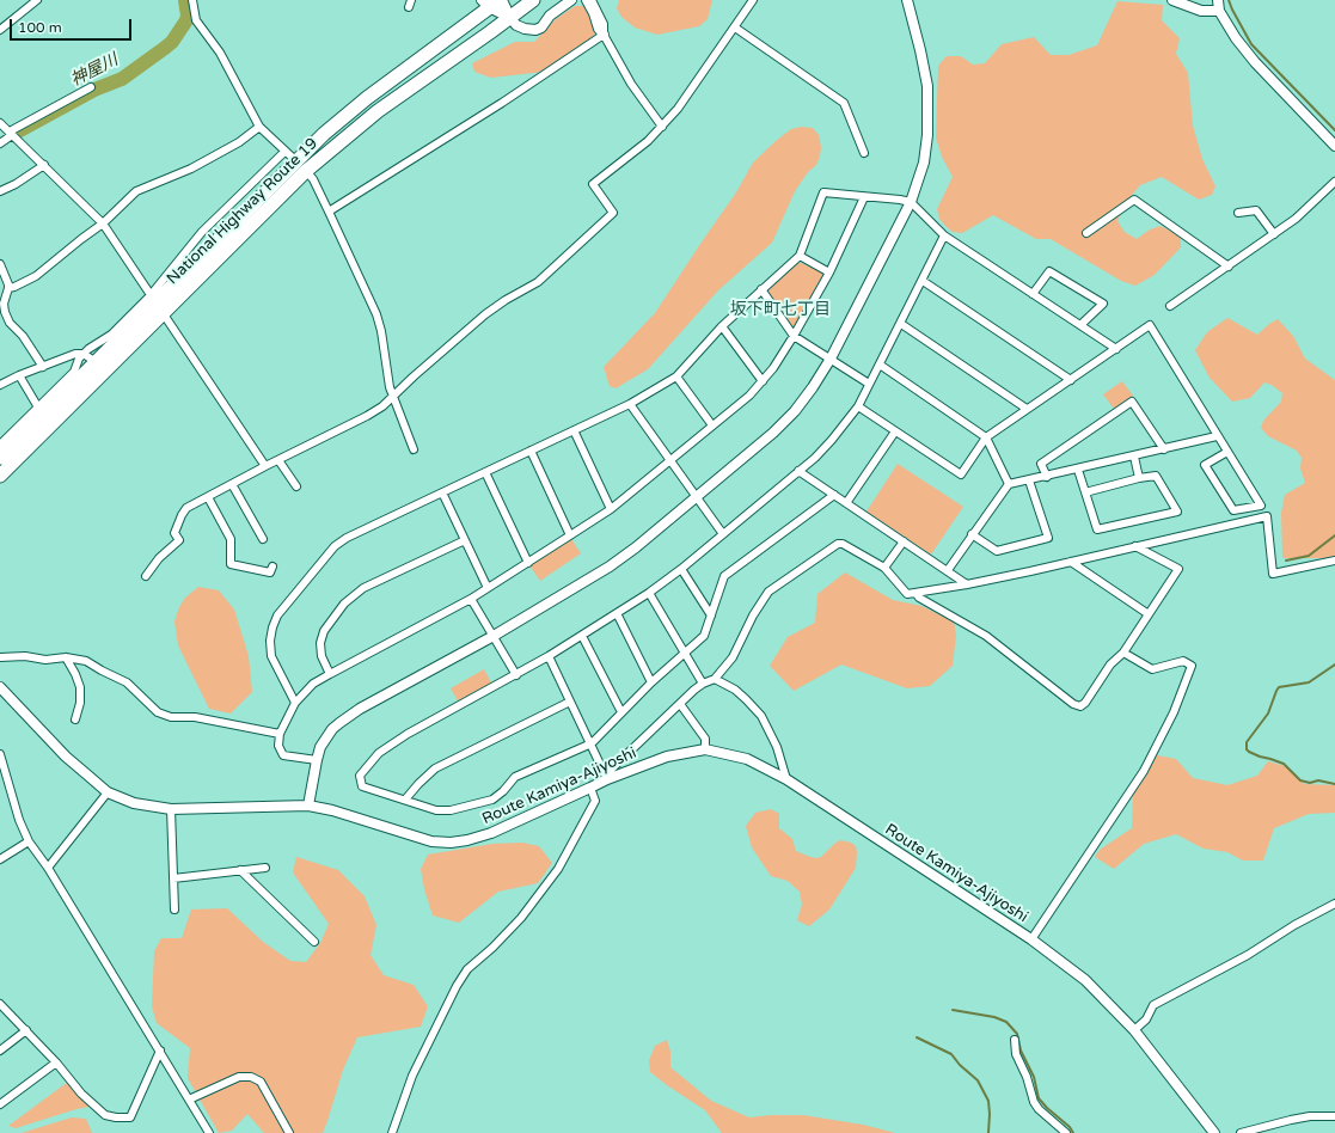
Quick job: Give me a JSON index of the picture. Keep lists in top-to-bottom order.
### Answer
{
  "streets": {
    "highway": ["National Highway Route 19"],
    "main road": ["Route Kamiya-Ajiyoshi"]
  },
  "districts": ["坂下町七丁目"],
  "water": ["神屋川"],
  "scale_bar": "100 m"
}
